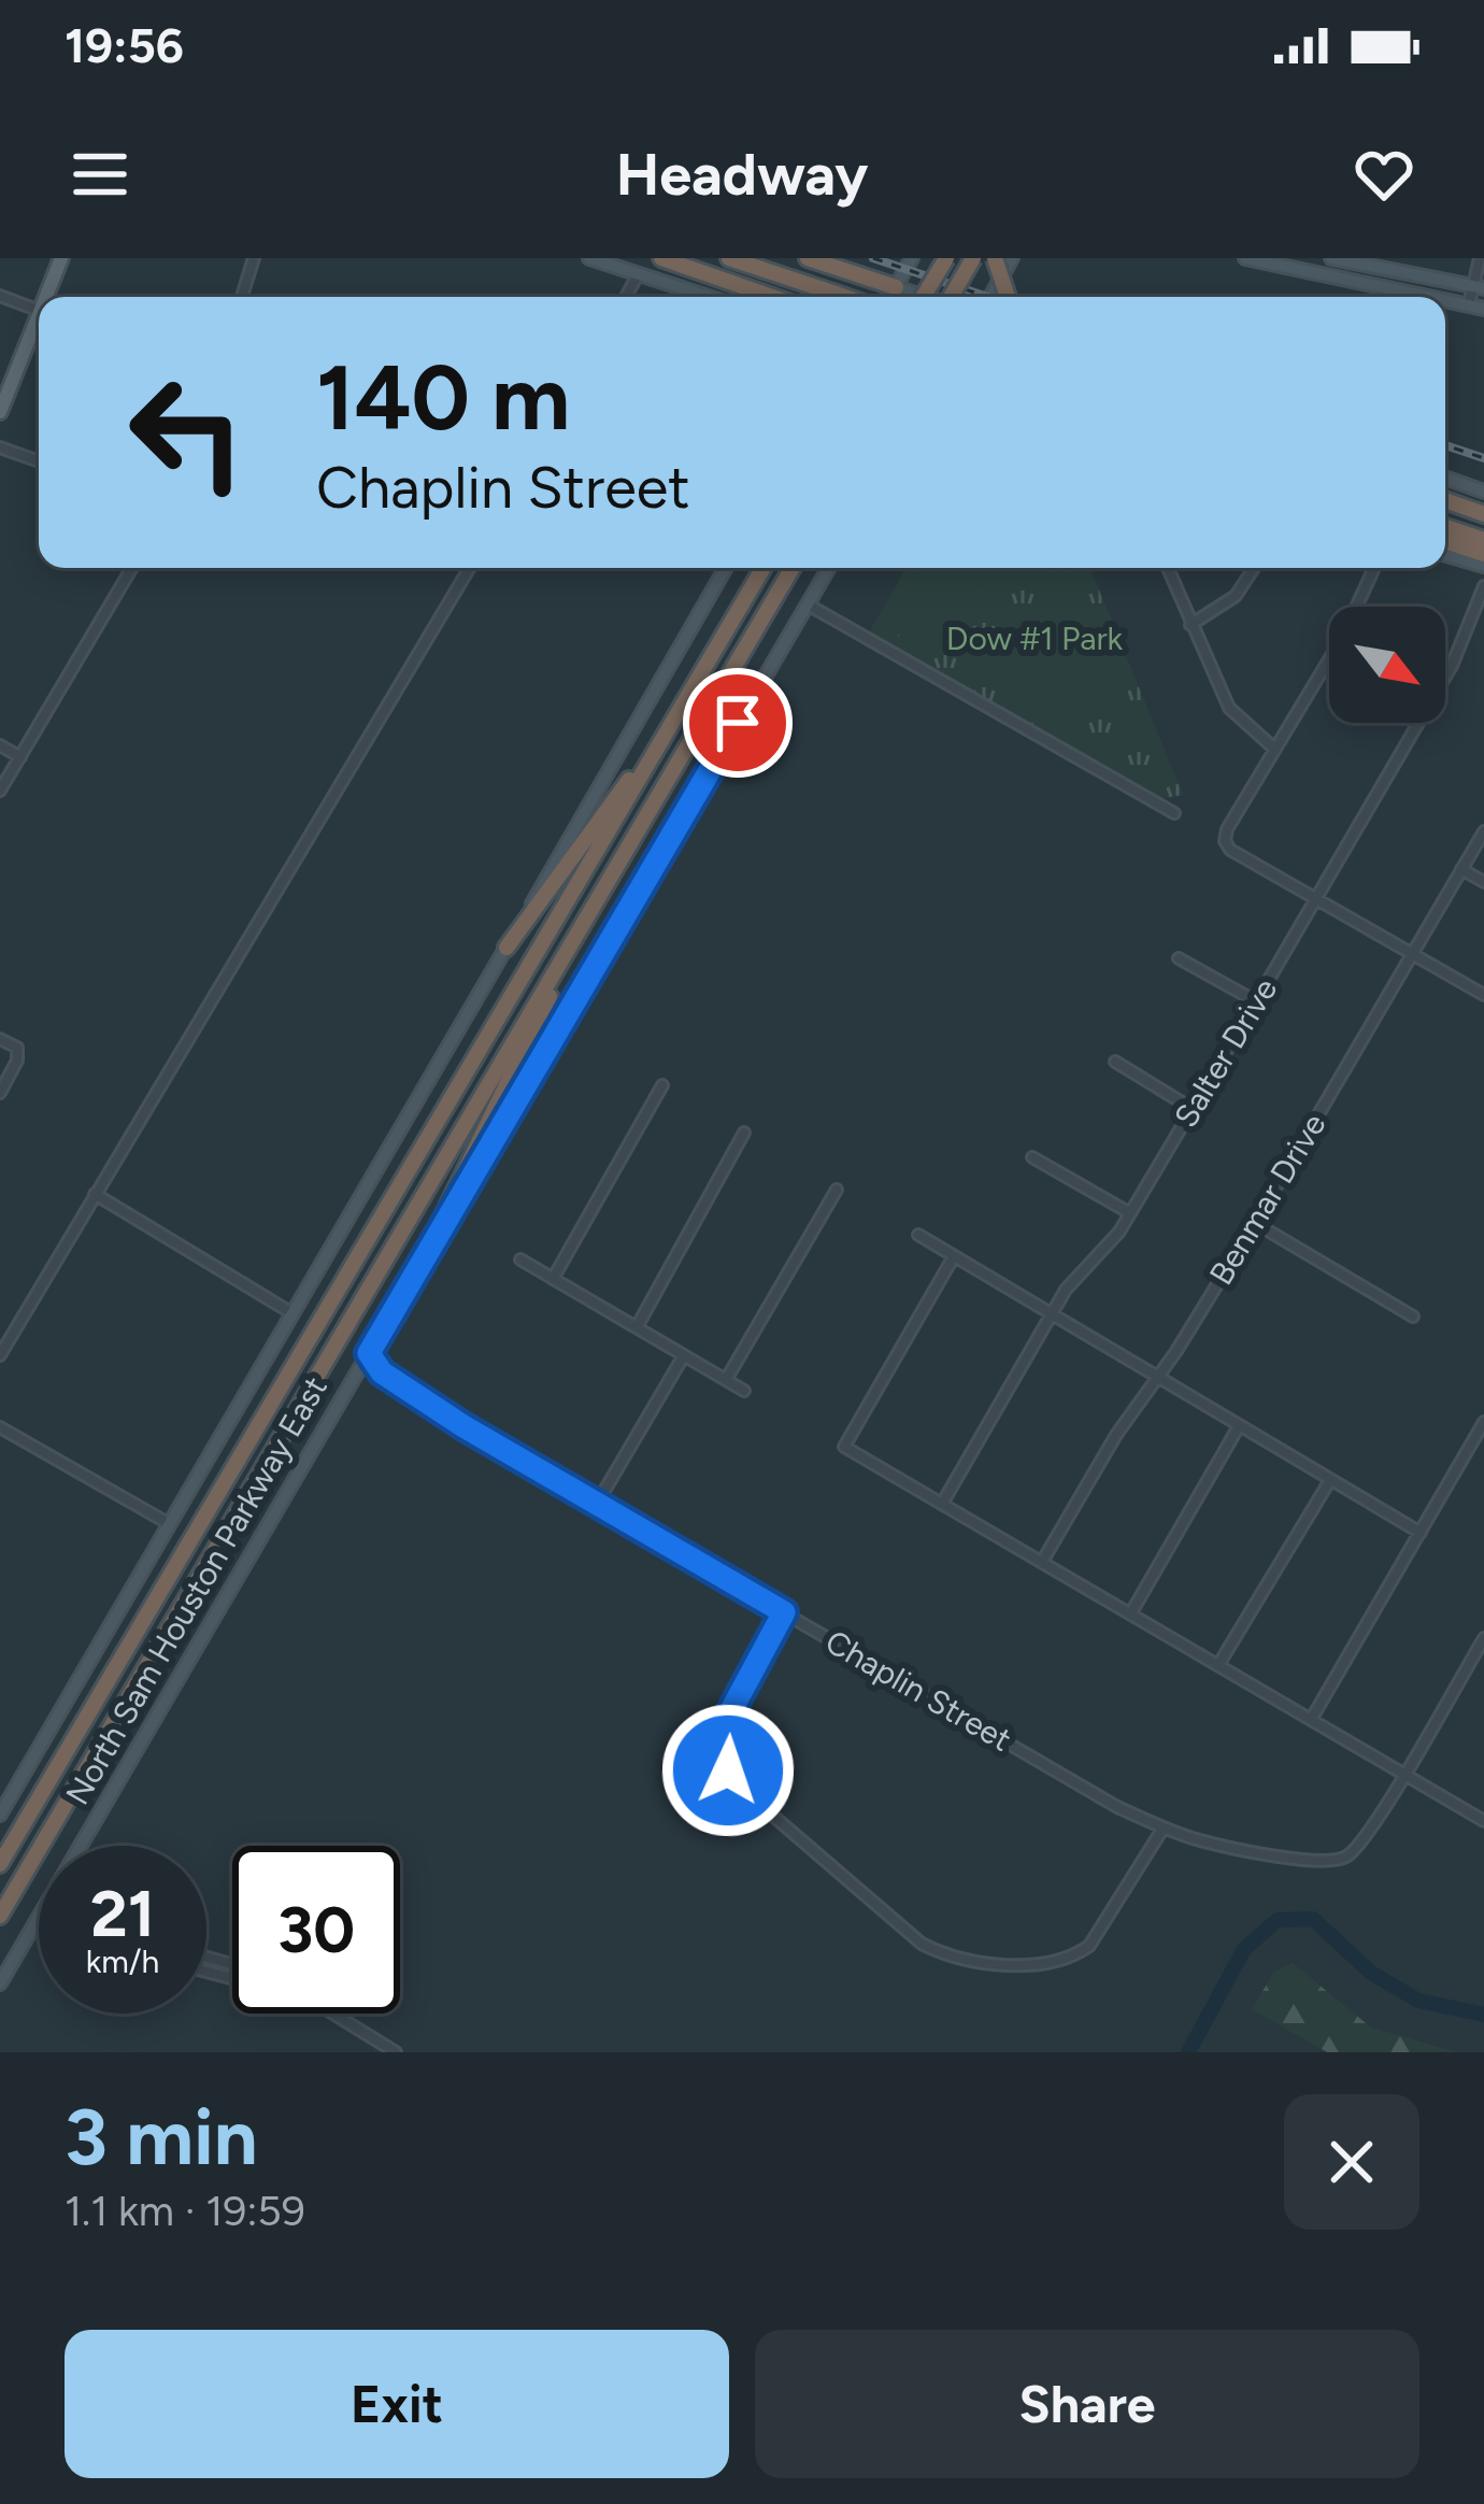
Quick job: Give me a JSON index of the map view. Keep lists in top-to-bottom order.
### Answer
{
  "streets": {
    "highway": ["North Sam Houston Parkway East"],
    "street": ["Salter Drive", "Benmar Drive", "Chaplin Street"]
  },
  "crossings": [
    ["North Sam Houston Parkway East", "Chaplin Street"]
  ],
  "parks": ["Dow #1 Park"],
  "north": "bottom right",
  "page": {
    "status": "19:56",
    "header": "Headway",
    "turn": ["140 m", "Chaplin Street"],
    "speed": "21 km/h",
    "limit": "30",
    "heading": ["3 min", "1.1 km · 19:59"],
    "buttons": ["Exit", "Share"]
  }
}
